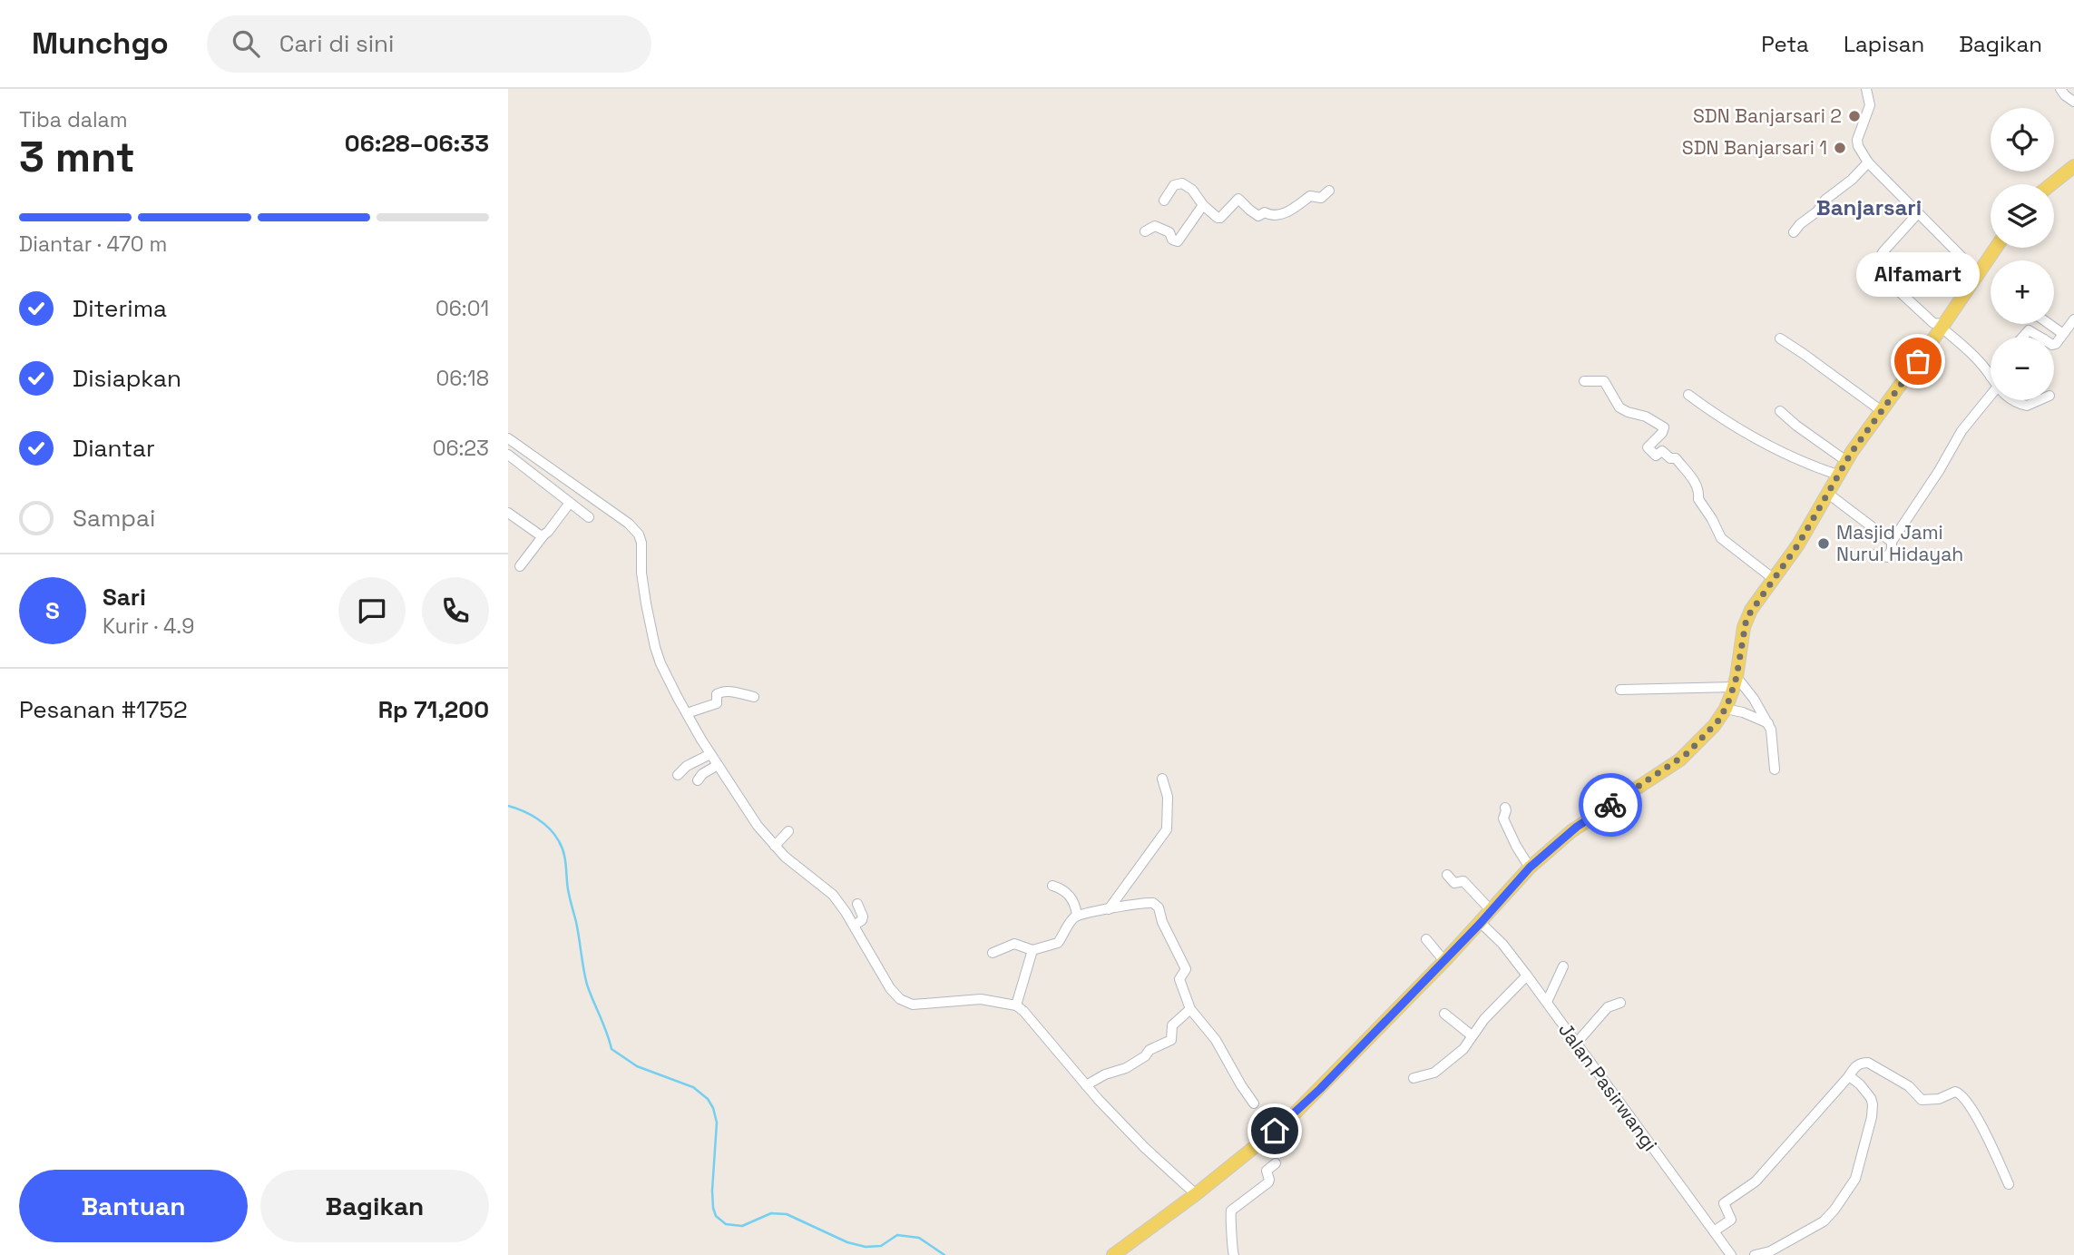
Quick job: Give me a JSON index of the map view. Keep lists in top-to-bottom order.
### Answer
{
  "streets": {
    "street": ["Jalan Pasirwangi"]
  },
  "districts": ["Banjarsari"],
  "places": [
    "SDN Banjarsari 2",
    "SDN Banjarsari 1",
    "Alfamart",
    "Masjid Jami Nurul Hidayah"
  ],
  "page": {
    "header": "Munchgo",
    "search": "Cari di sini",
    "nav": ["Peta", "Lapisan", "Bagikan"],
    "heading": ["3 mnt", "Tiba dalam", "06:28–06:33"],
    "panel": [
      "Sari",
      "Kurir · 4.9",
      "Pesanan #1752",
      "Rp 71,200"
    ],
    "map_buttons": ["+", "−"],
    "bar": "Diantar · 470 m",
    "bubble": "Alfamart",
    "list": [
      ["Diterima", "06:01"],
      ["Disiapkan", "06:18"],
      ["Diantar", "06:23"],
      "Sampai"
    ],
    "round": "S",
    "buttons": ["Bantuan", "Bagikan"]
  }
}
